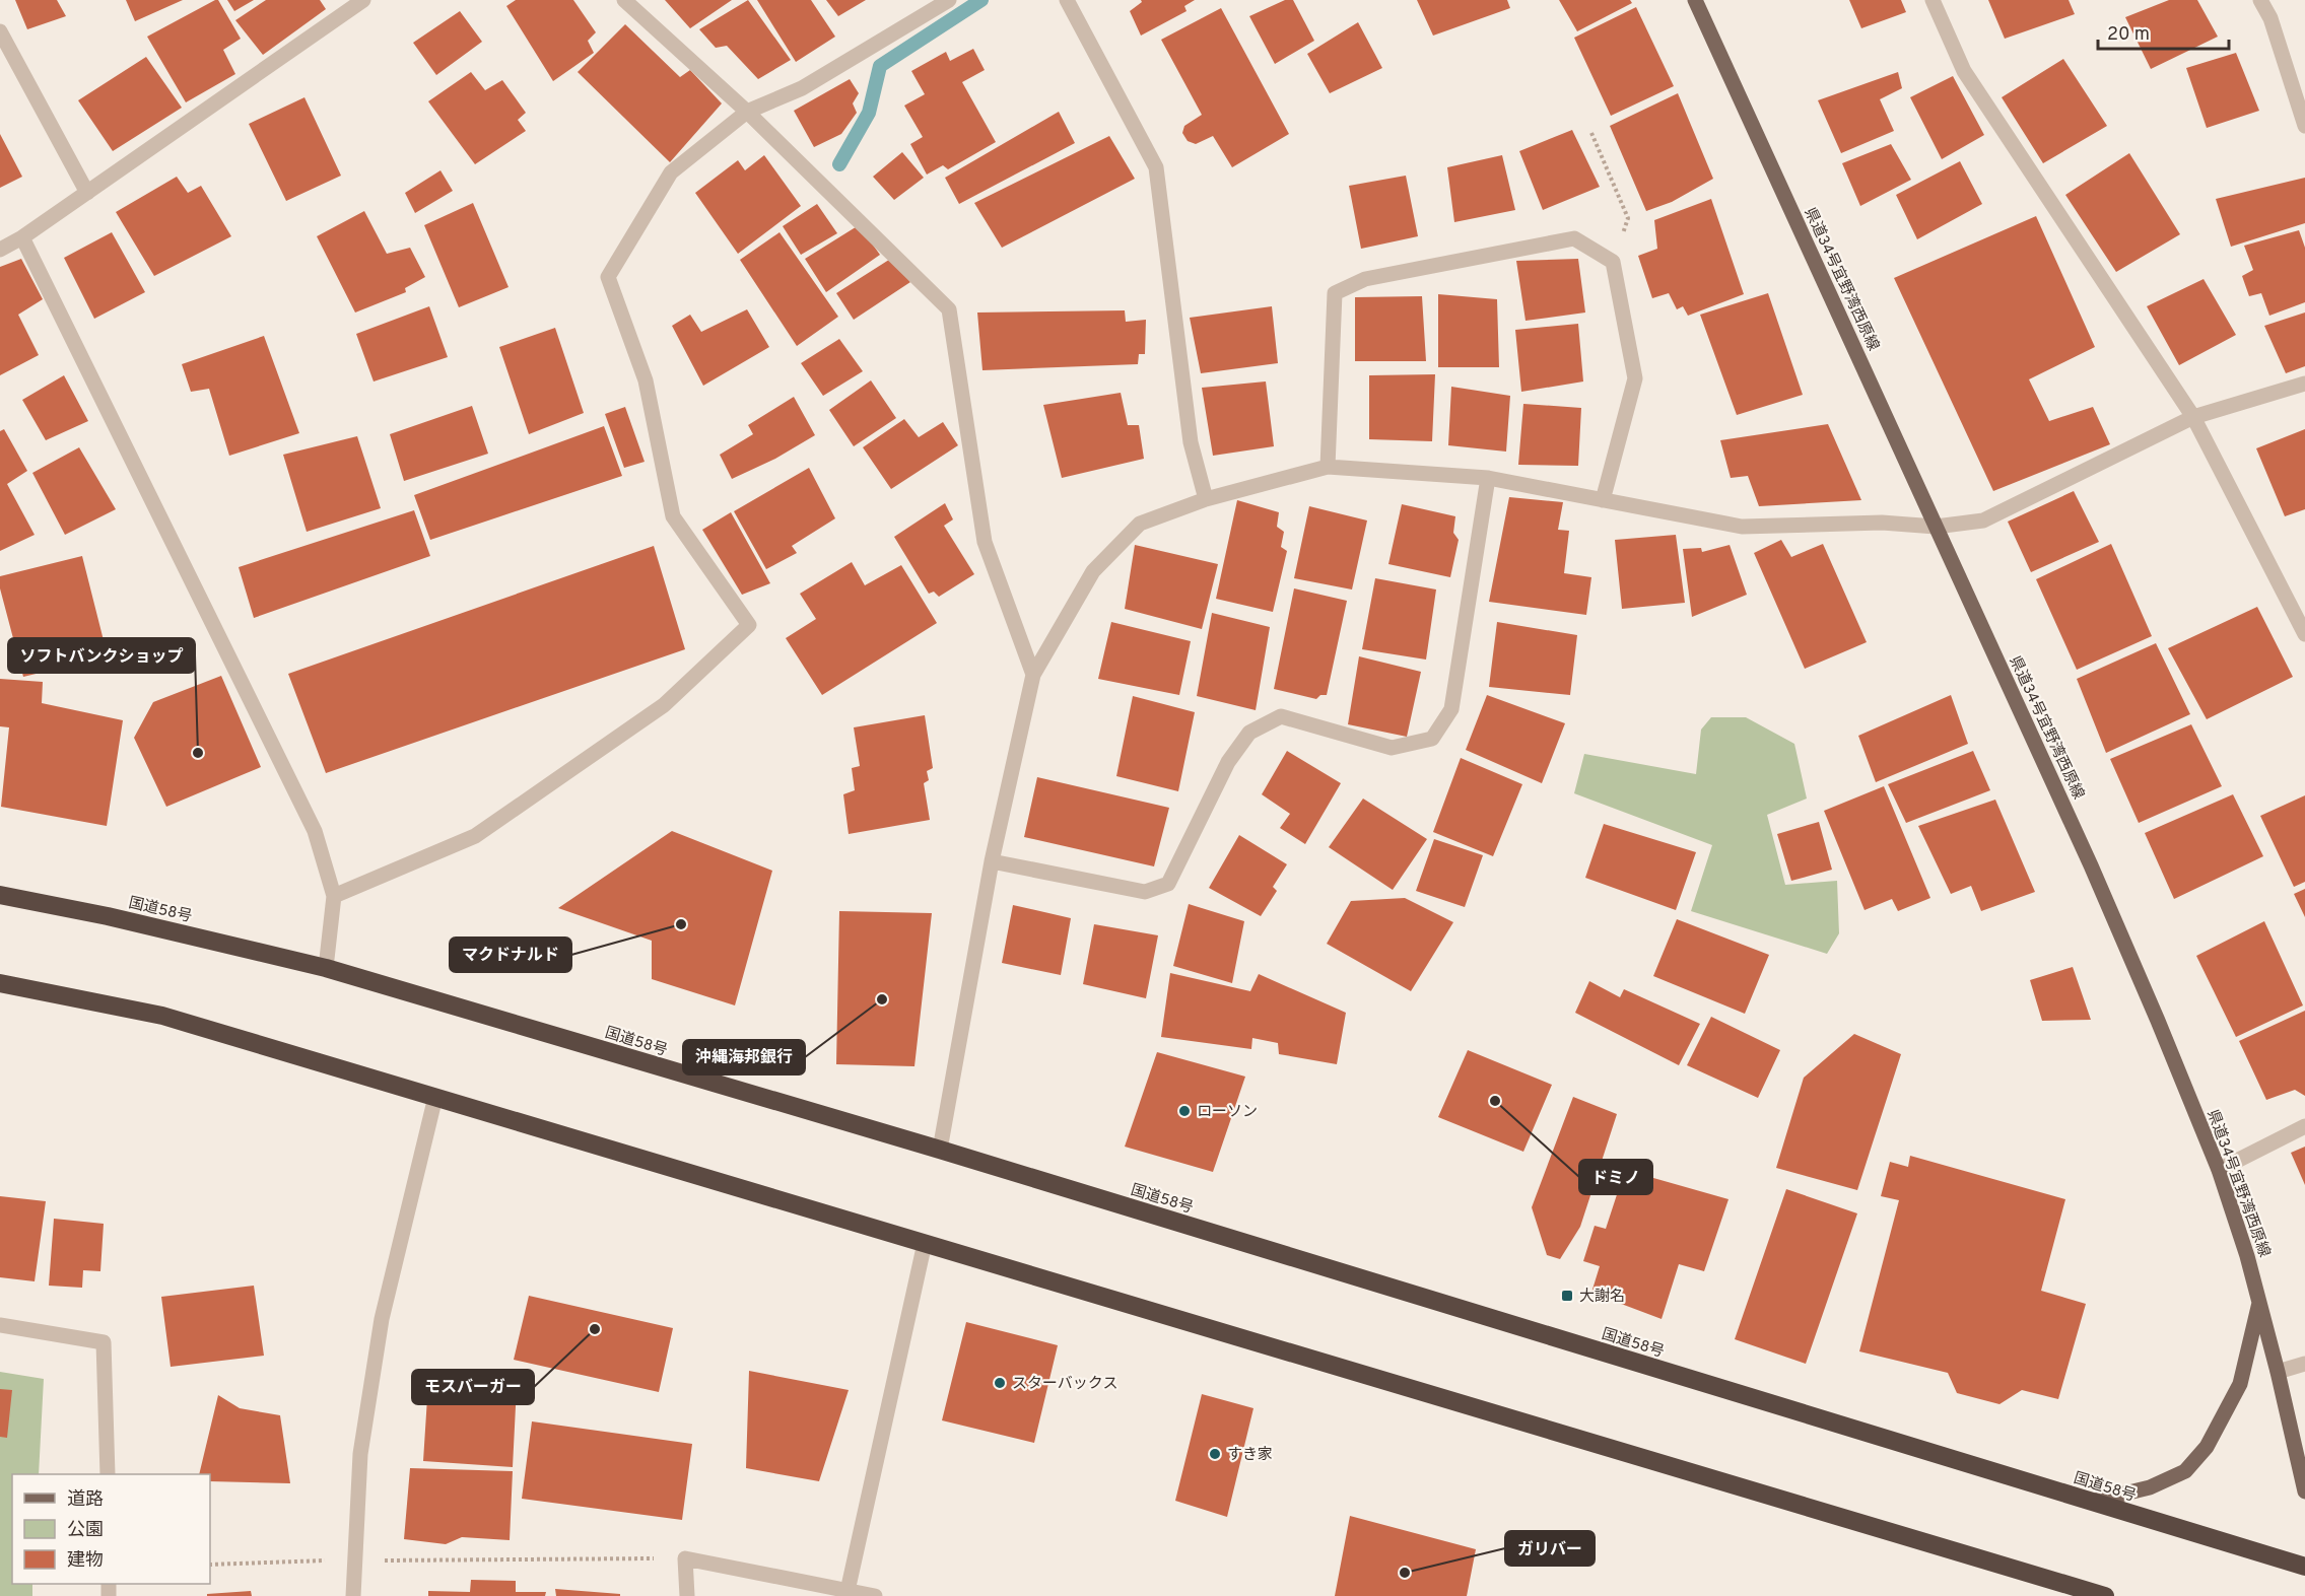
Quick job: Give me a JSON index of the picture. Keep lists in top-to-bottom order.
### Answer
{
  "streets": {
    "highway": ["国道58号"],
    "main road": ["県道34号宜野湾西原線"]
  },
  "places": {
    "other": [
      "ソフトバンクショップ",
      "マクドナルド",
      "沖縄海邦銀行",
      "ドミノ",
      "ローソン",
      "モスバーガー",
      "スターバックス",
      "すき家",
      "ガリバー"
    ],
    "transit": ["大謝名"]
  },
  "legend": ["道路", "公園", "建物"],
  "scale_bar": "20 m"
}
